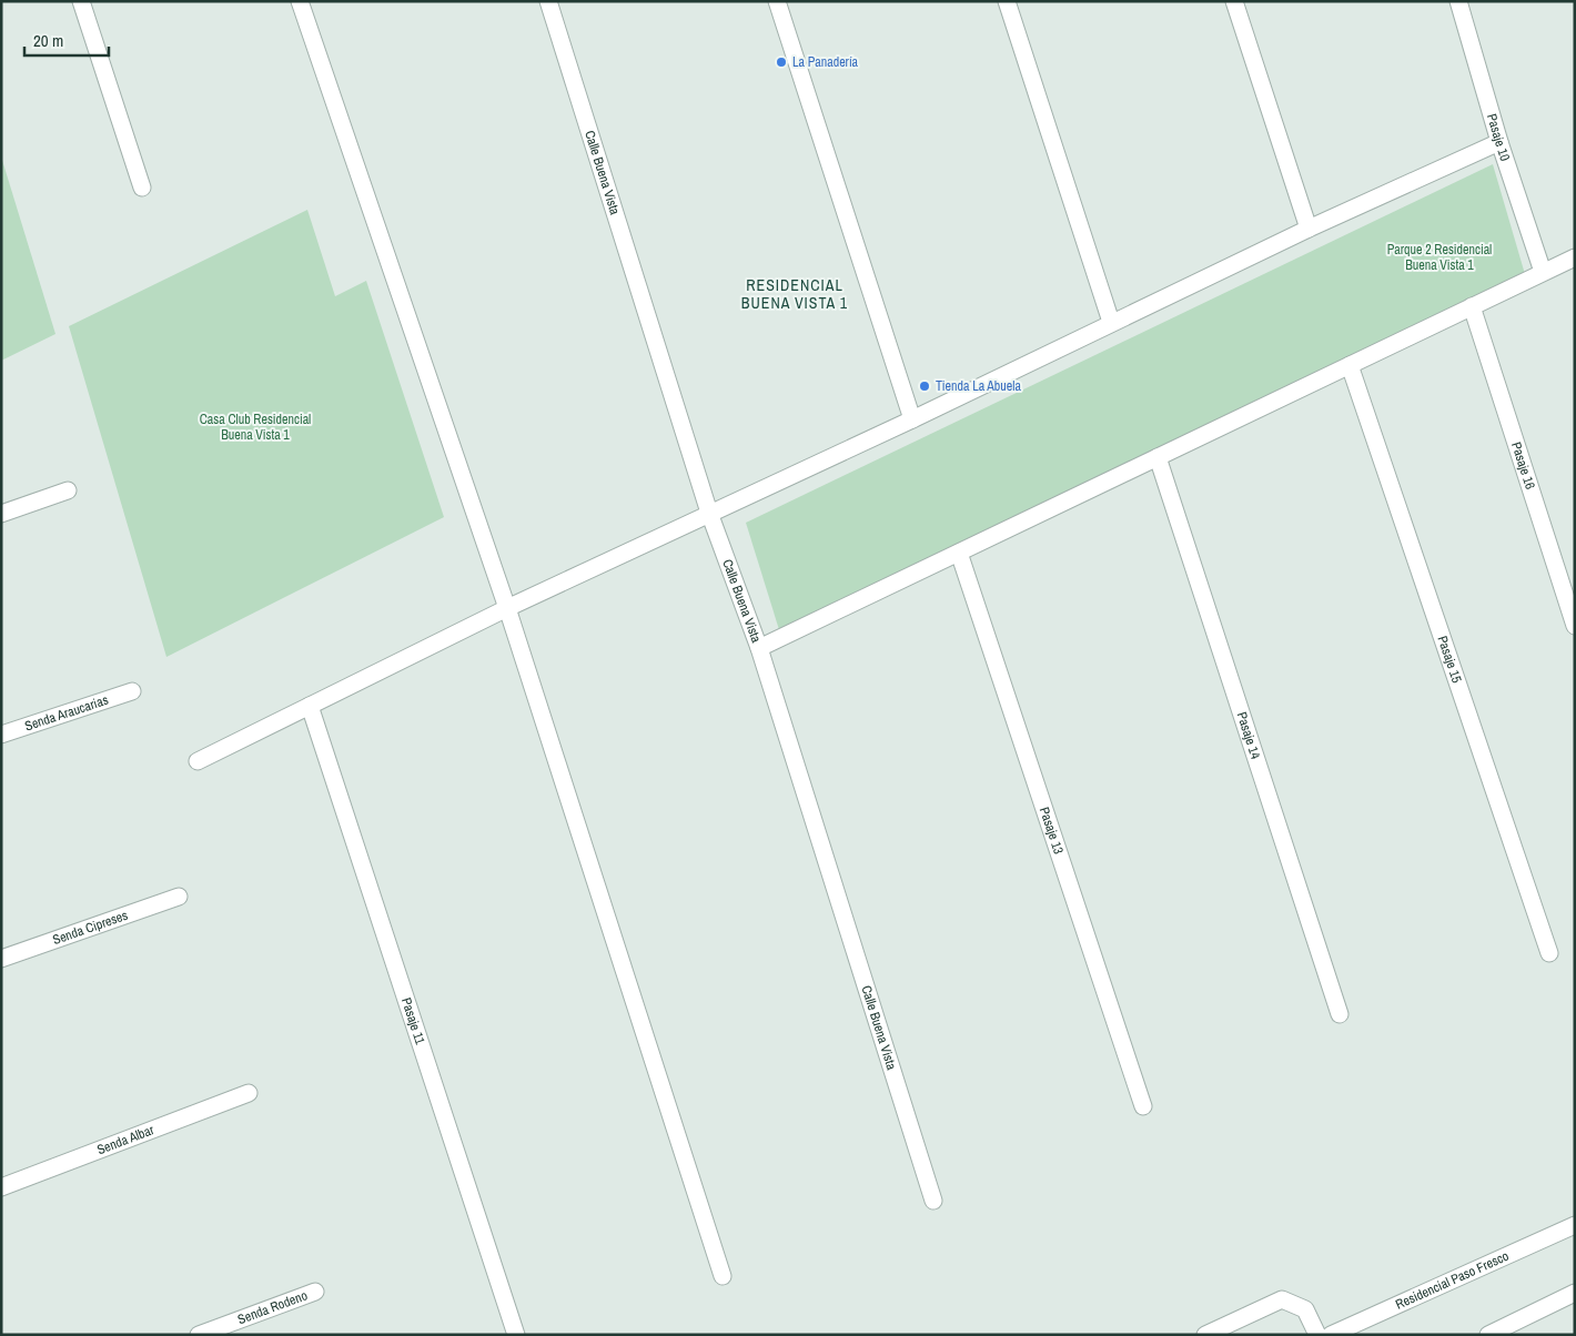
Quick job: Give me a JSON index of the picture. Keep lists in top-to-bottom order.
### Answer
{
  "streets": {
    "street": [
      "Pasaje 10",
      "Calle Buena Vista",
      "Pasaje 16",
      "Pasaje 15",
      "Senda Araucarias",
      "Pasaje 14",
      "Pasaje 13",
      "Senda Cipreses",
      "Pasaje 11",
      "Senda Albar",
      "Residencial Paso Fresco",
      "Senda Rodeno"
    ]
  },
  "districts": ["RESIDENCIAL BUENA VISTA 1"],
  "parks": ["Parque 2 Residencial Buena Vista 1", "Casa Club Residencial Buena Vista 1"],
  "places": ["La Panadería", "Tienda La Abuela"],
  "scale_bar": "20 m"
}
